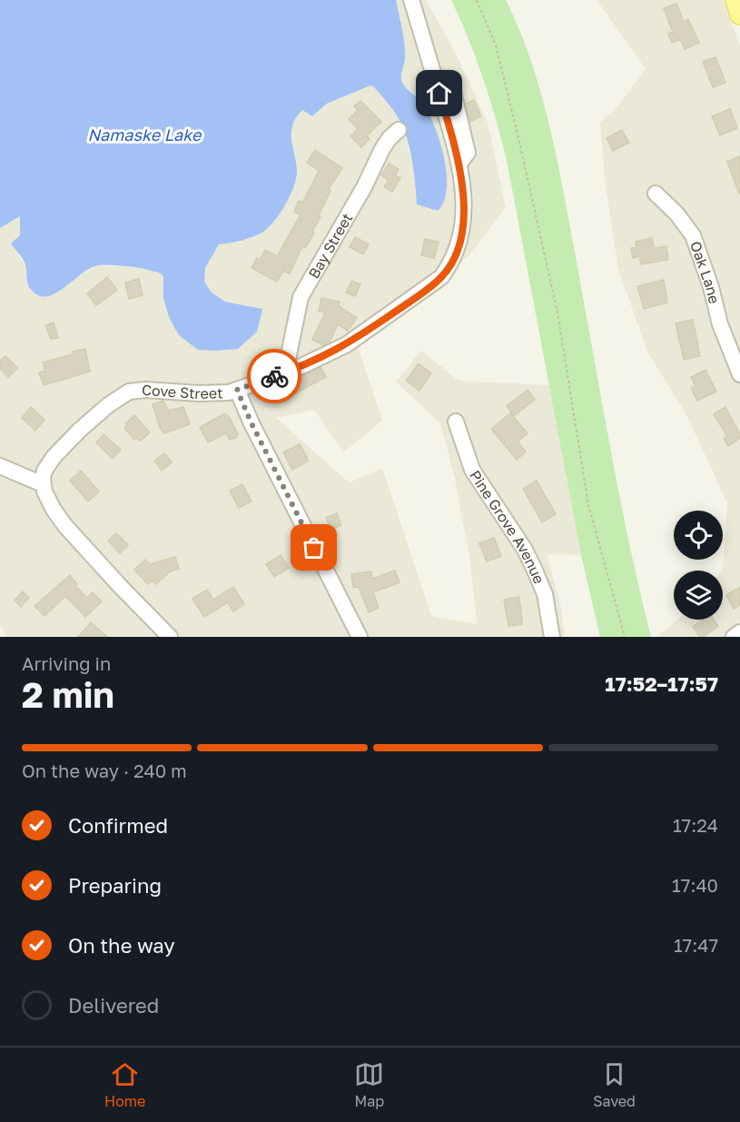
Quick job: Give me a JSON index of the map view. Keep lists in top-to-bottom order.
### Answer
{
  "streets": {
    "street": [
      "Bay Street",
      "Oak Lane",
      "Cove Street",
      "Pine Grove Avenue"
    ]
  },
  "crossings": [
    ["Bay Street", "Cove Street"]
  ],
  "water": ["Namaske Lake"],
  "page": {
    "heading": ["2 min", "Arriving in", "17:52–17:57"],
    "bar": "On the way · 240 m",
    "list": [
      ["Confirmed", "17:24"],
      ["Preparing", "17:40"],
      ["On the way", "17:47"],
      "Delivered"
    ],
    "tabs": ["Home", "Map", "Saved"]
  }
}
